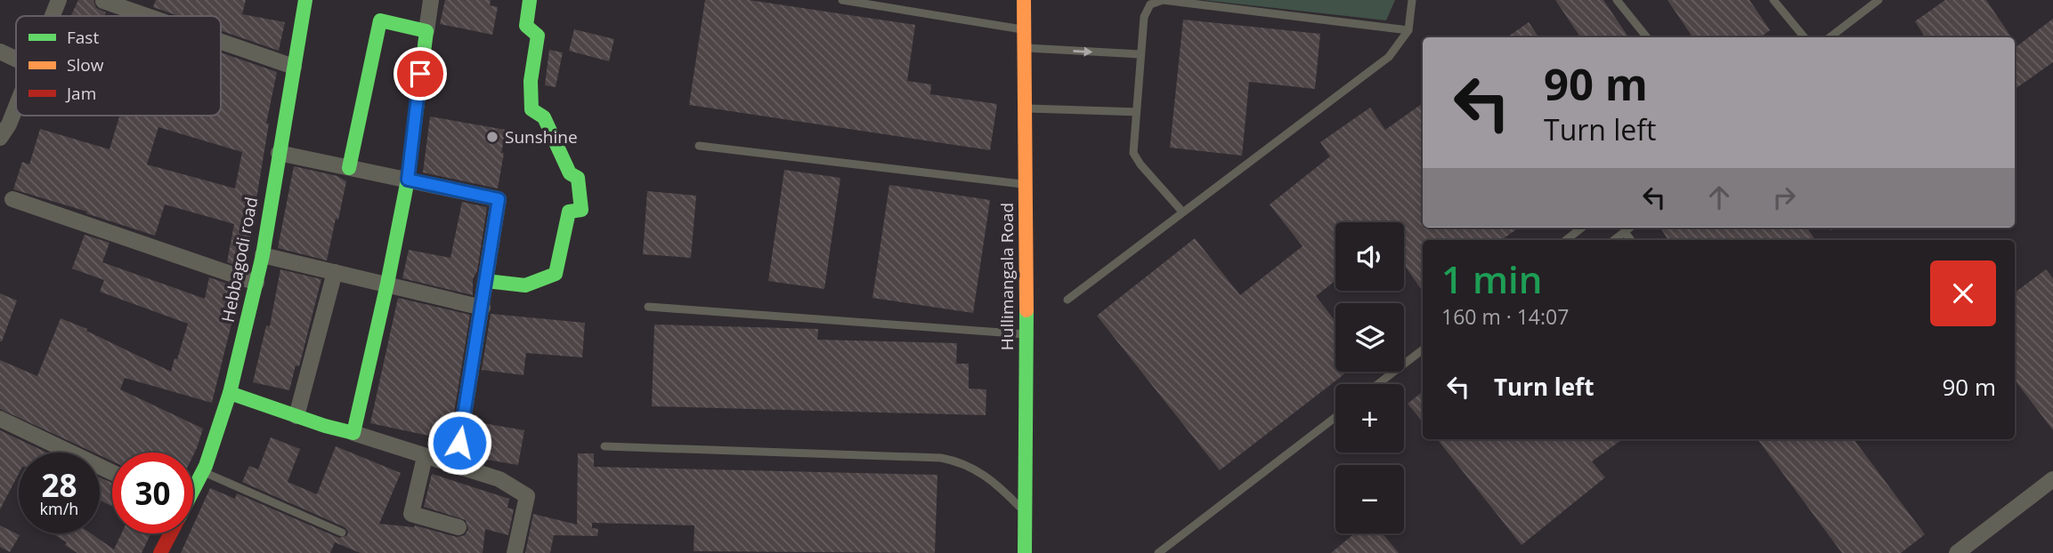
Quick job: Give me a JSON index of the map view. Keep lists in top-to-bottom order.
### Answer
{
  "streets": {
    "street": ["Hebbagodi road", "Hullimangala Road"]
  },
  "places": ["Sunshine"],
  "legend": ["Fast", "Slow", "Jam"],
  "page": {
    "turn": ["90 m", "Turn left"],
    "map_buttons": ["+", "−"],
    "heading": ["1 min", "160 m · 14:07"],
    "list": [
      {
        "name": "Turn left",
        "value": "90 m"
      }
    ],
    "speed": "28 km/h",
    "limit": "30"
  }
}
